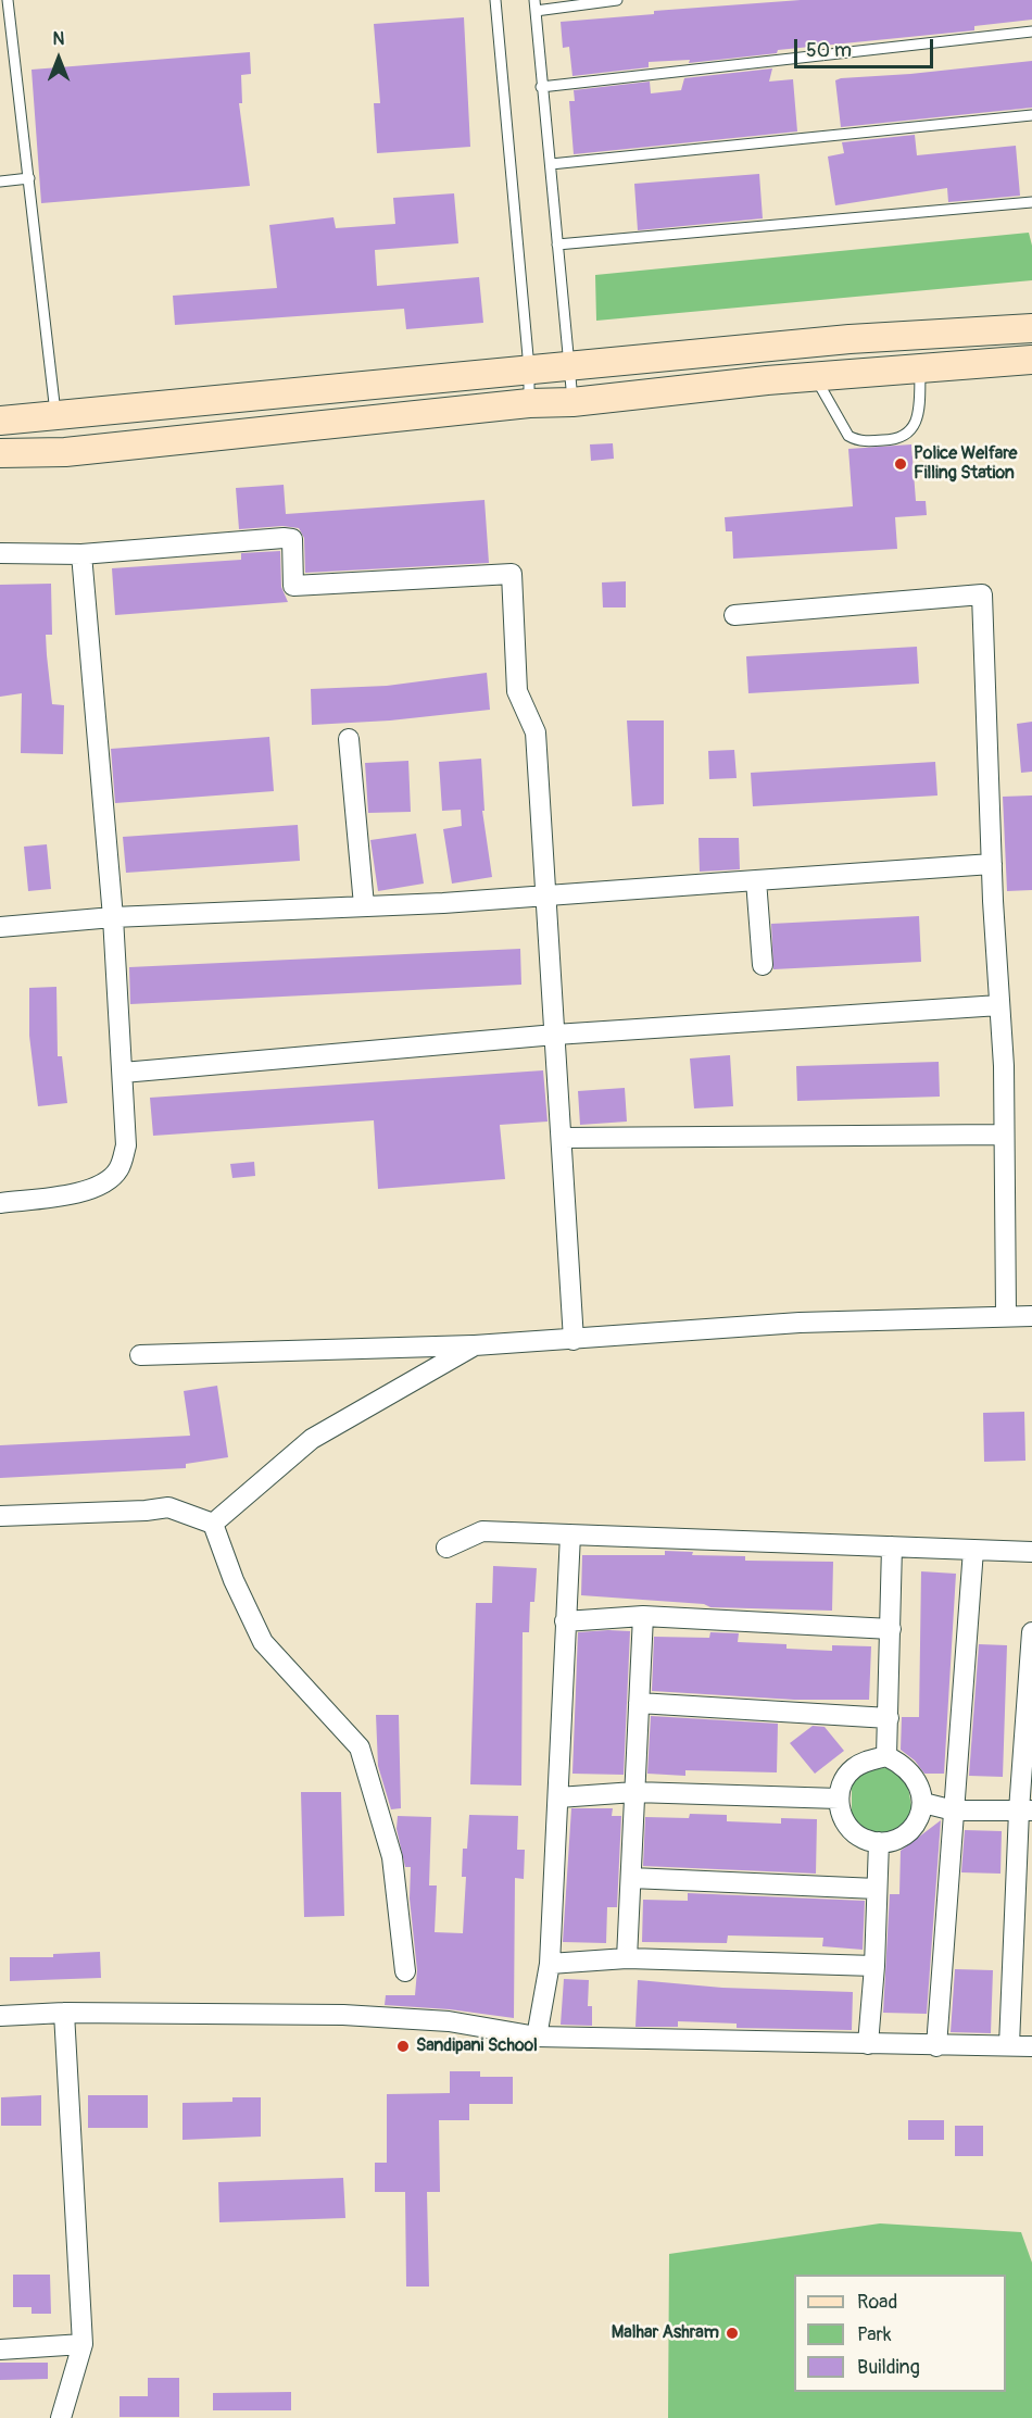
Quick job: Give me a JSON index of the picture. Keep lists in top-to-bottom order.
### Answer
{
  "places": ["Police Welfare Filling Station", "Sandipani School", "Malhar Ashram"],
  "legend": ["Road", "Park", "Building"],
  "scale_bar": "50 m",
  "north": "top"
}
